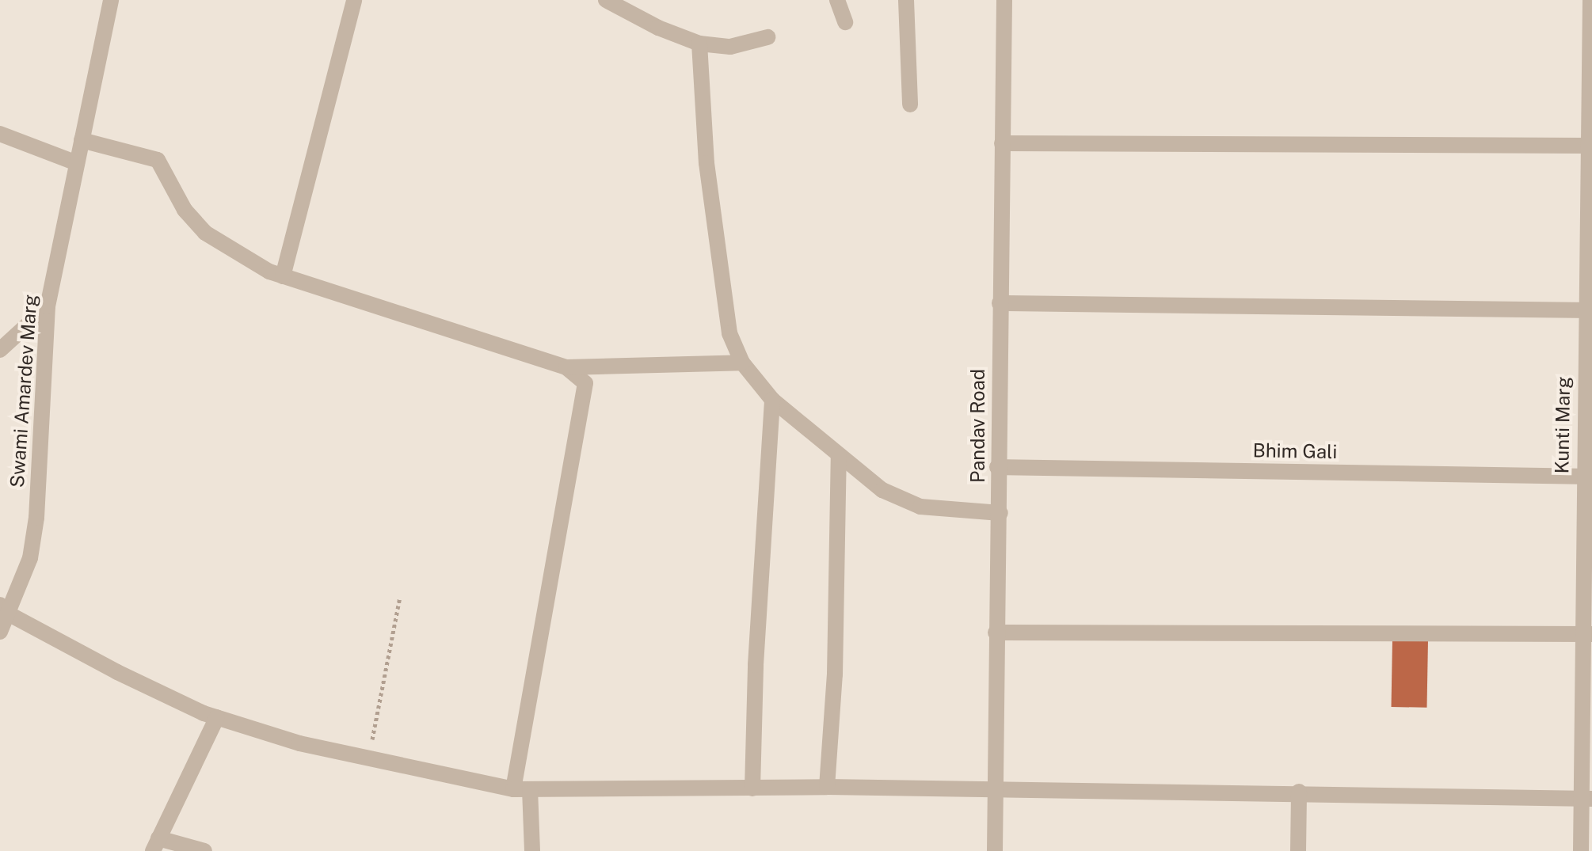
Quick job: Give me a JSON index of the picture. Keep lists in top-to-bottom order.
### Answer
{
  "streets": {
    "street": [
      "Swami Amardev Marg",
      "Kunti Marg",
      "Pandav Road",
      "Bhim Gali"
    ]
  },
  "crossings": [
    ["Kunti Marg", "Bhim Gali"],
    ["Pandav Road", "Bhim Gali"]
  ]
}
